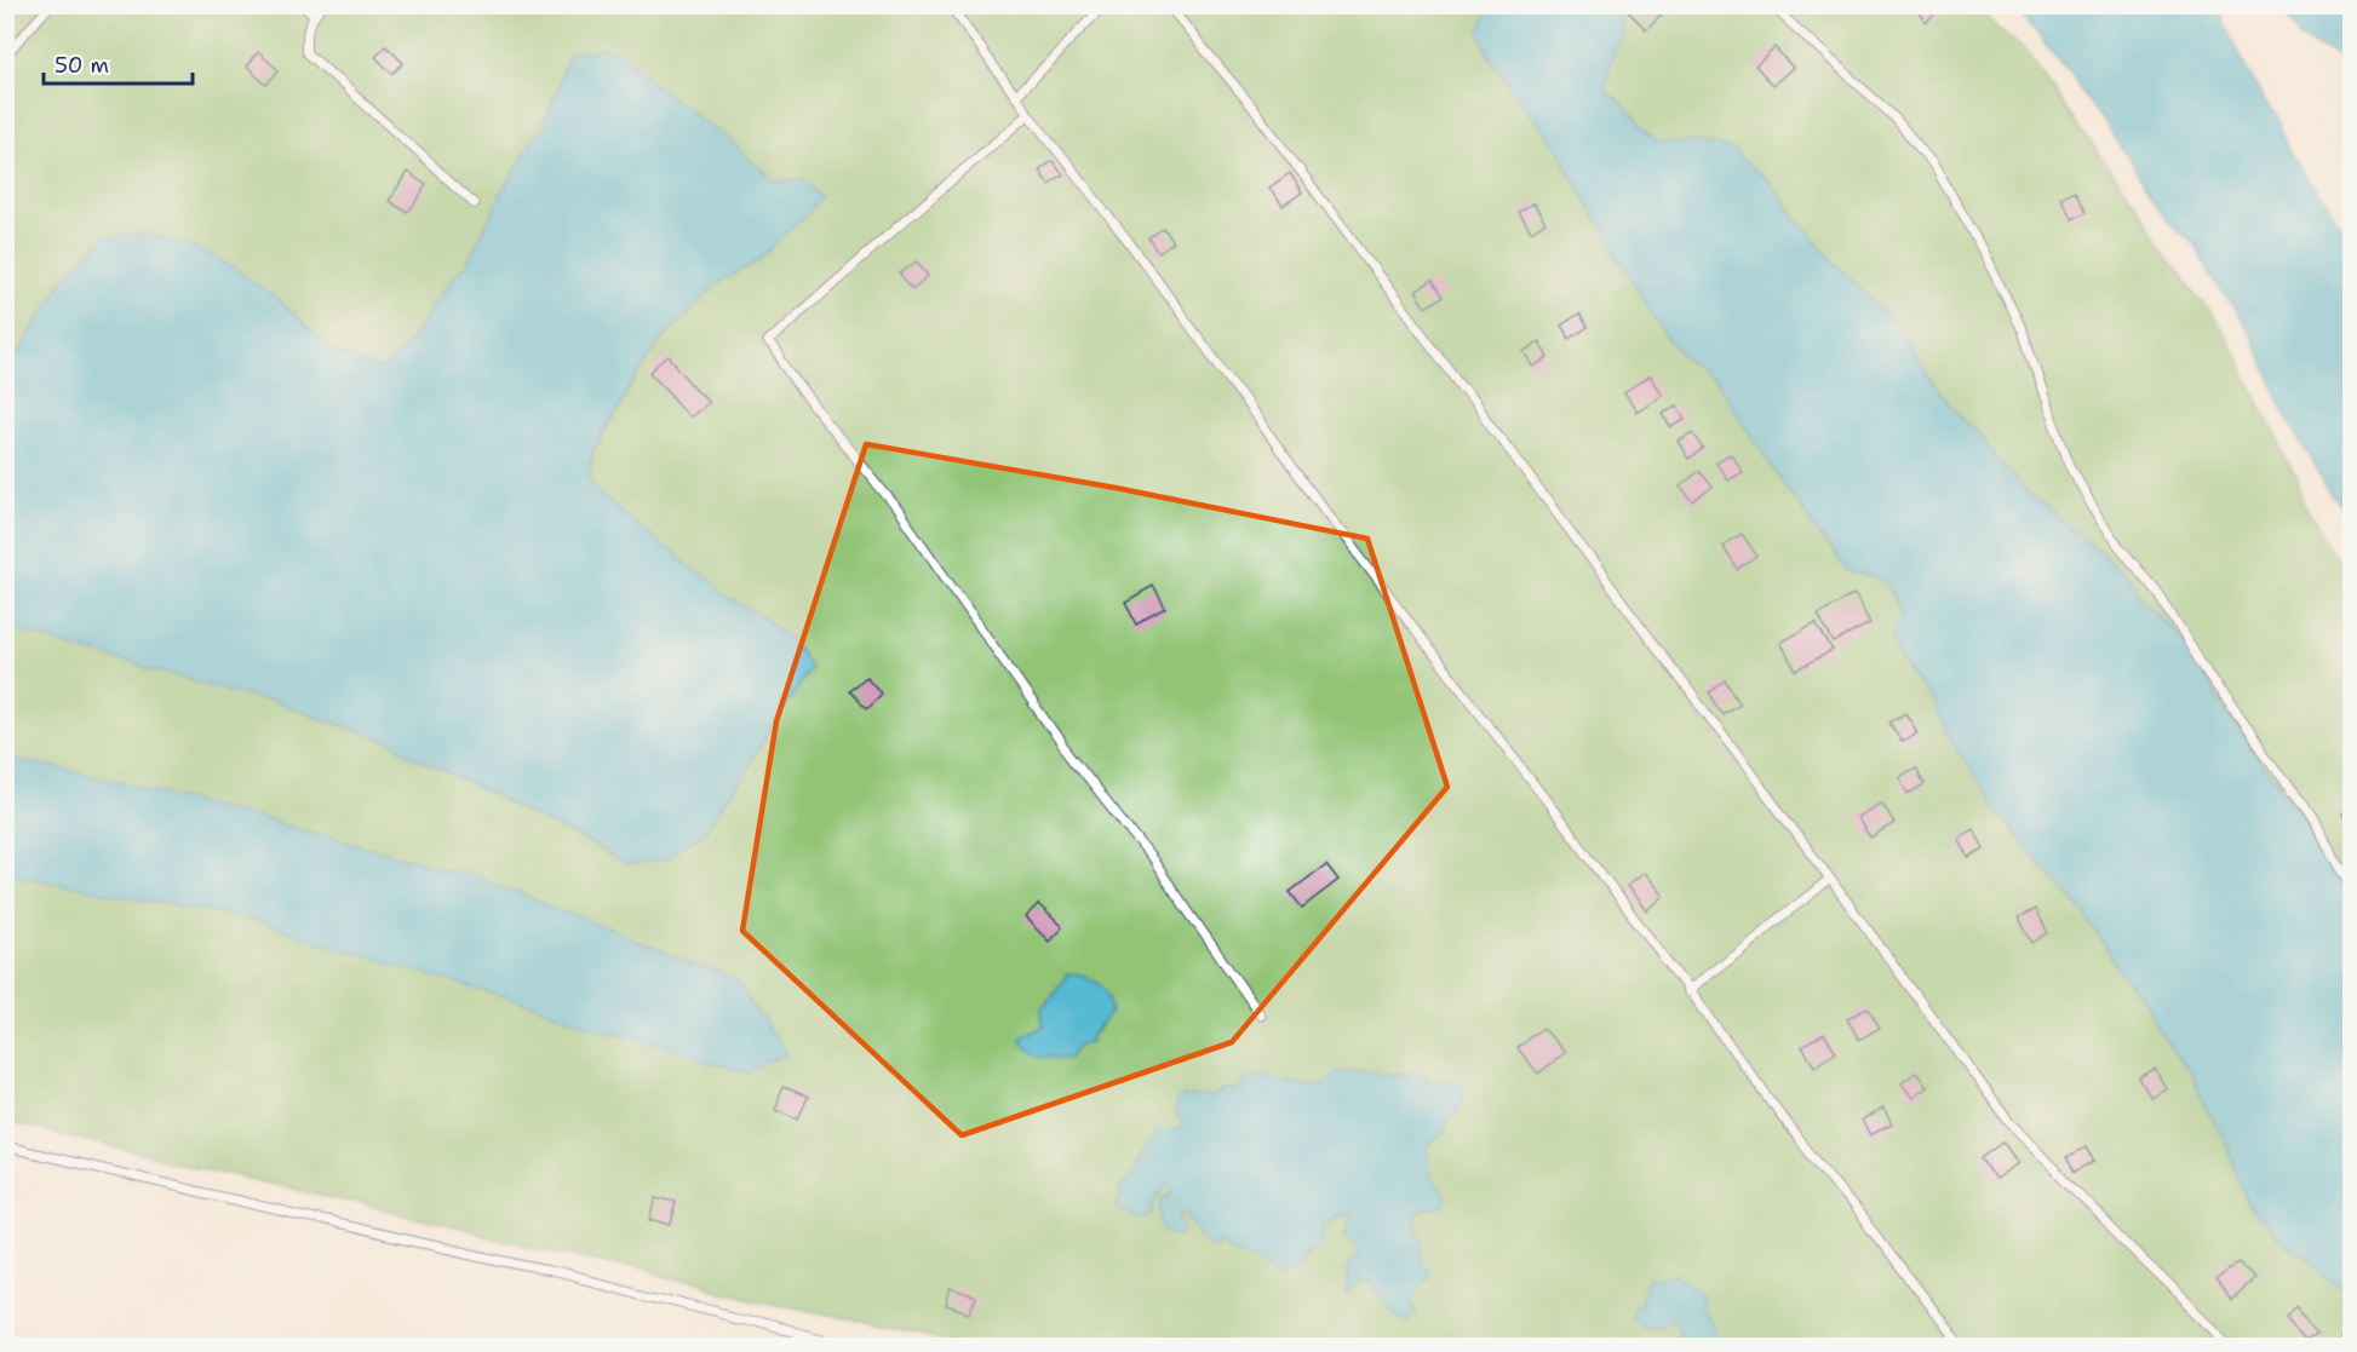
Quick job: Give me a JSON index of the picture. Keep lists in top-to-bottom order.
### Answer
{
  "scale_bar": "50 m"
}
